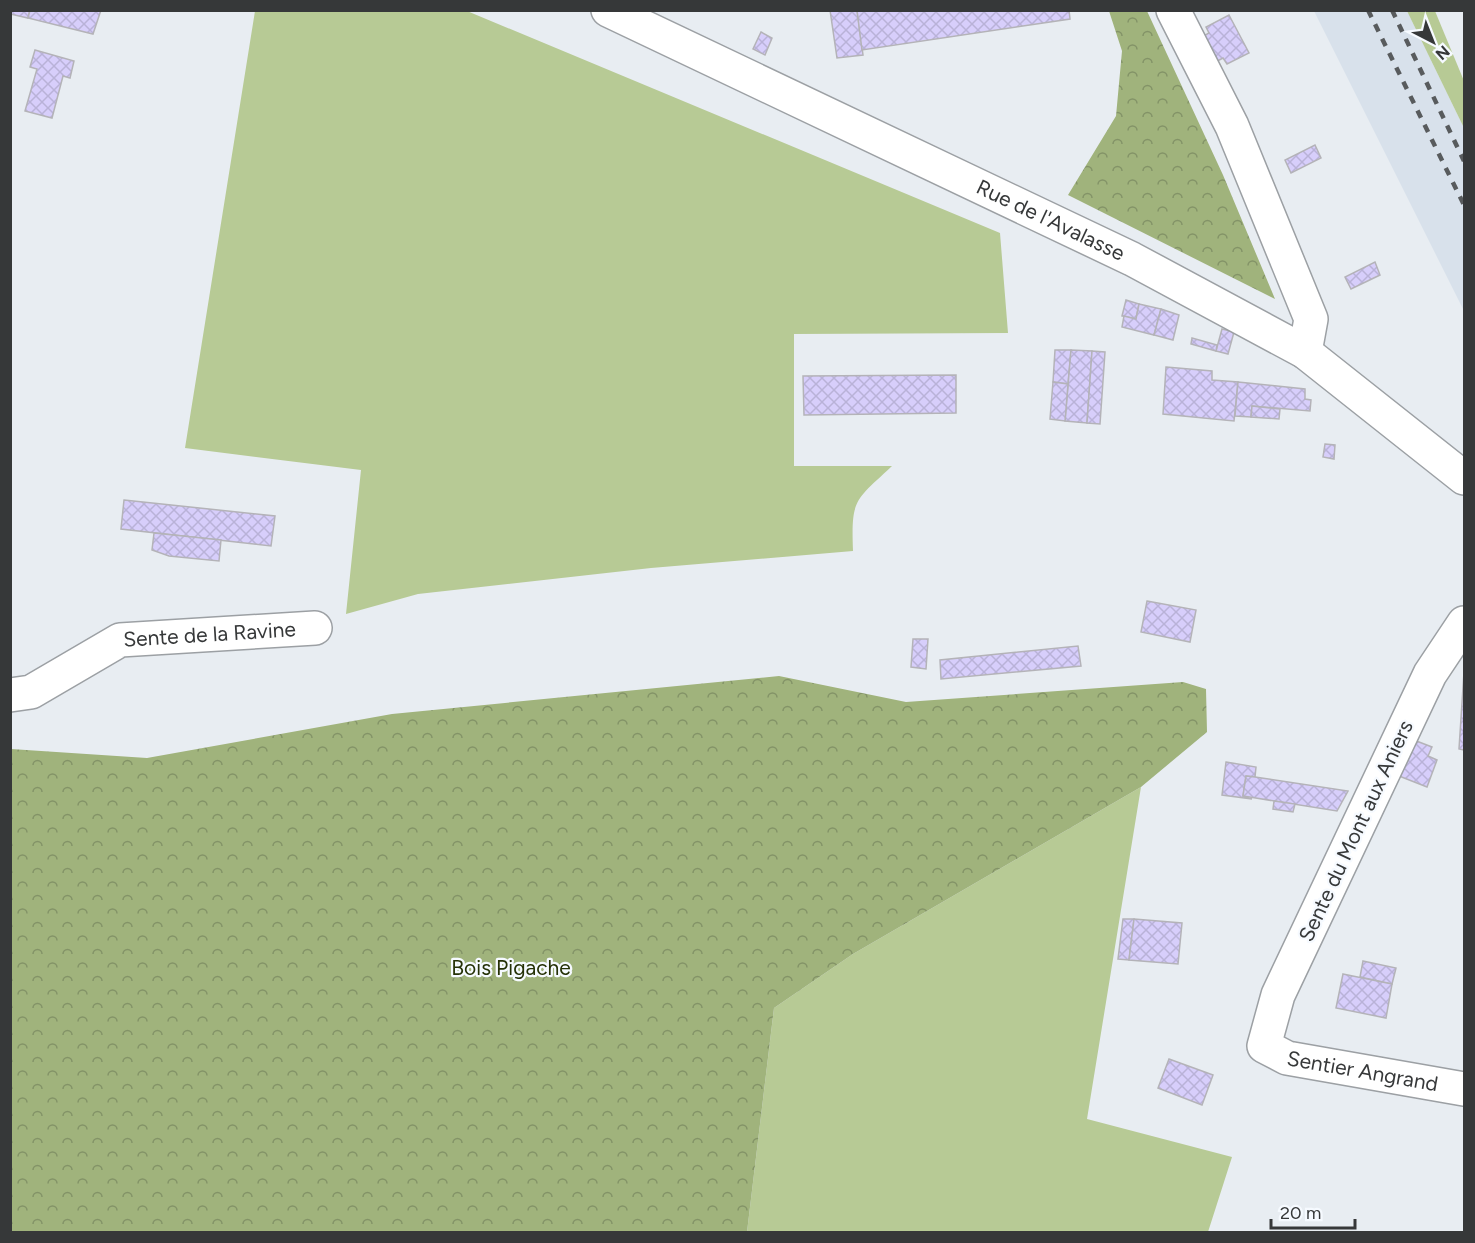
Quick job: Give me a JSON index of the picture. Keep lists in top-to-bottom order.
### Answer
{
  "streets": {
    "street": [
      "Rue de l'Avalasse",
      "Sente de la Ravine",
      "Sente du Mont aux Aniers",
      "Sentier Angrand"
    ]
  },
  "crossings": [
    ["Sente du Mont aux Aniers", "Sentier Angrand"]
  ],
  "parks": ["Bois Pigache"],
  "scale_bar": "20 m",
  "north": "bottom right"
}
